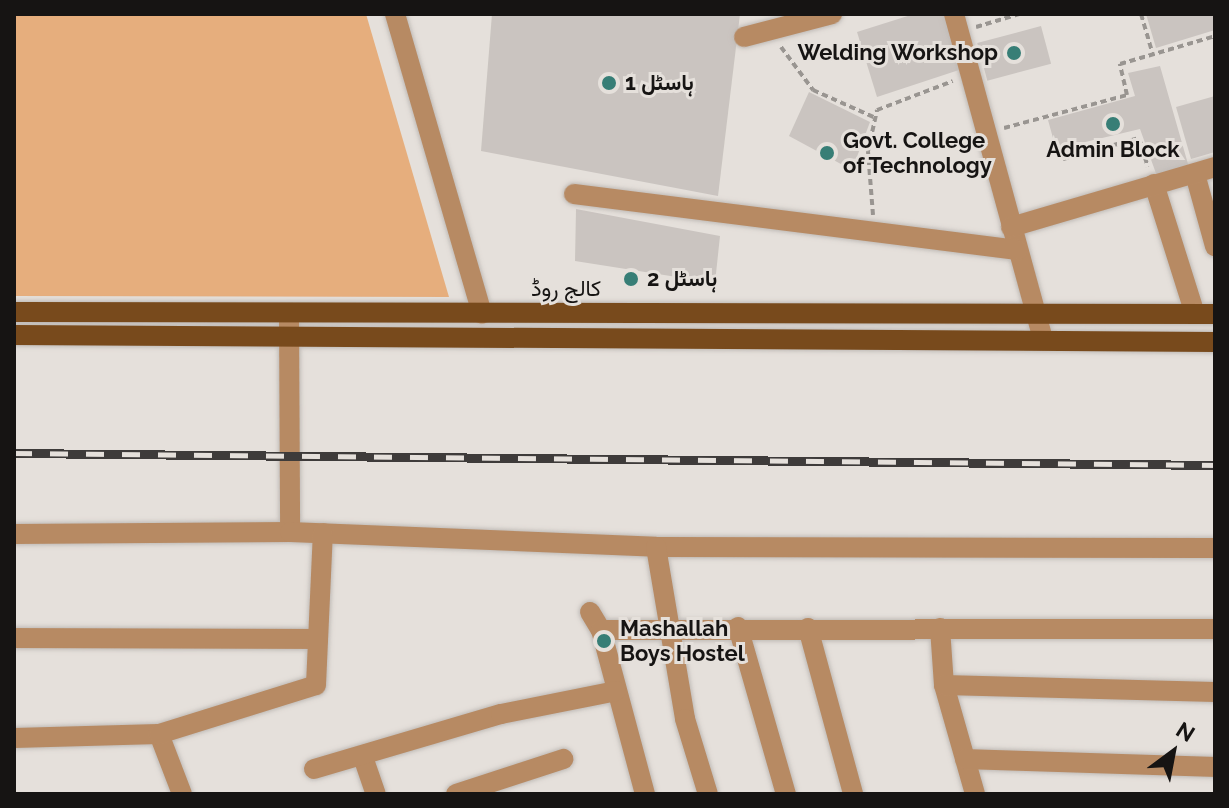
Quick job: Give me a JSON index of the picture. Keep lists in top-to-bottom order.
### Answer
{
  "streets": {
    "main road": ["کالج روڈ"]
  },
  "places": [
    "Welding Workshop",
    "ہاسٹل 1",
    "Admin Block",
    "Govt. College of Technology",
    "ہاسٹل 2",
    "Mashallah Boys Hostel"
  ],
  "north": "top right"
}
